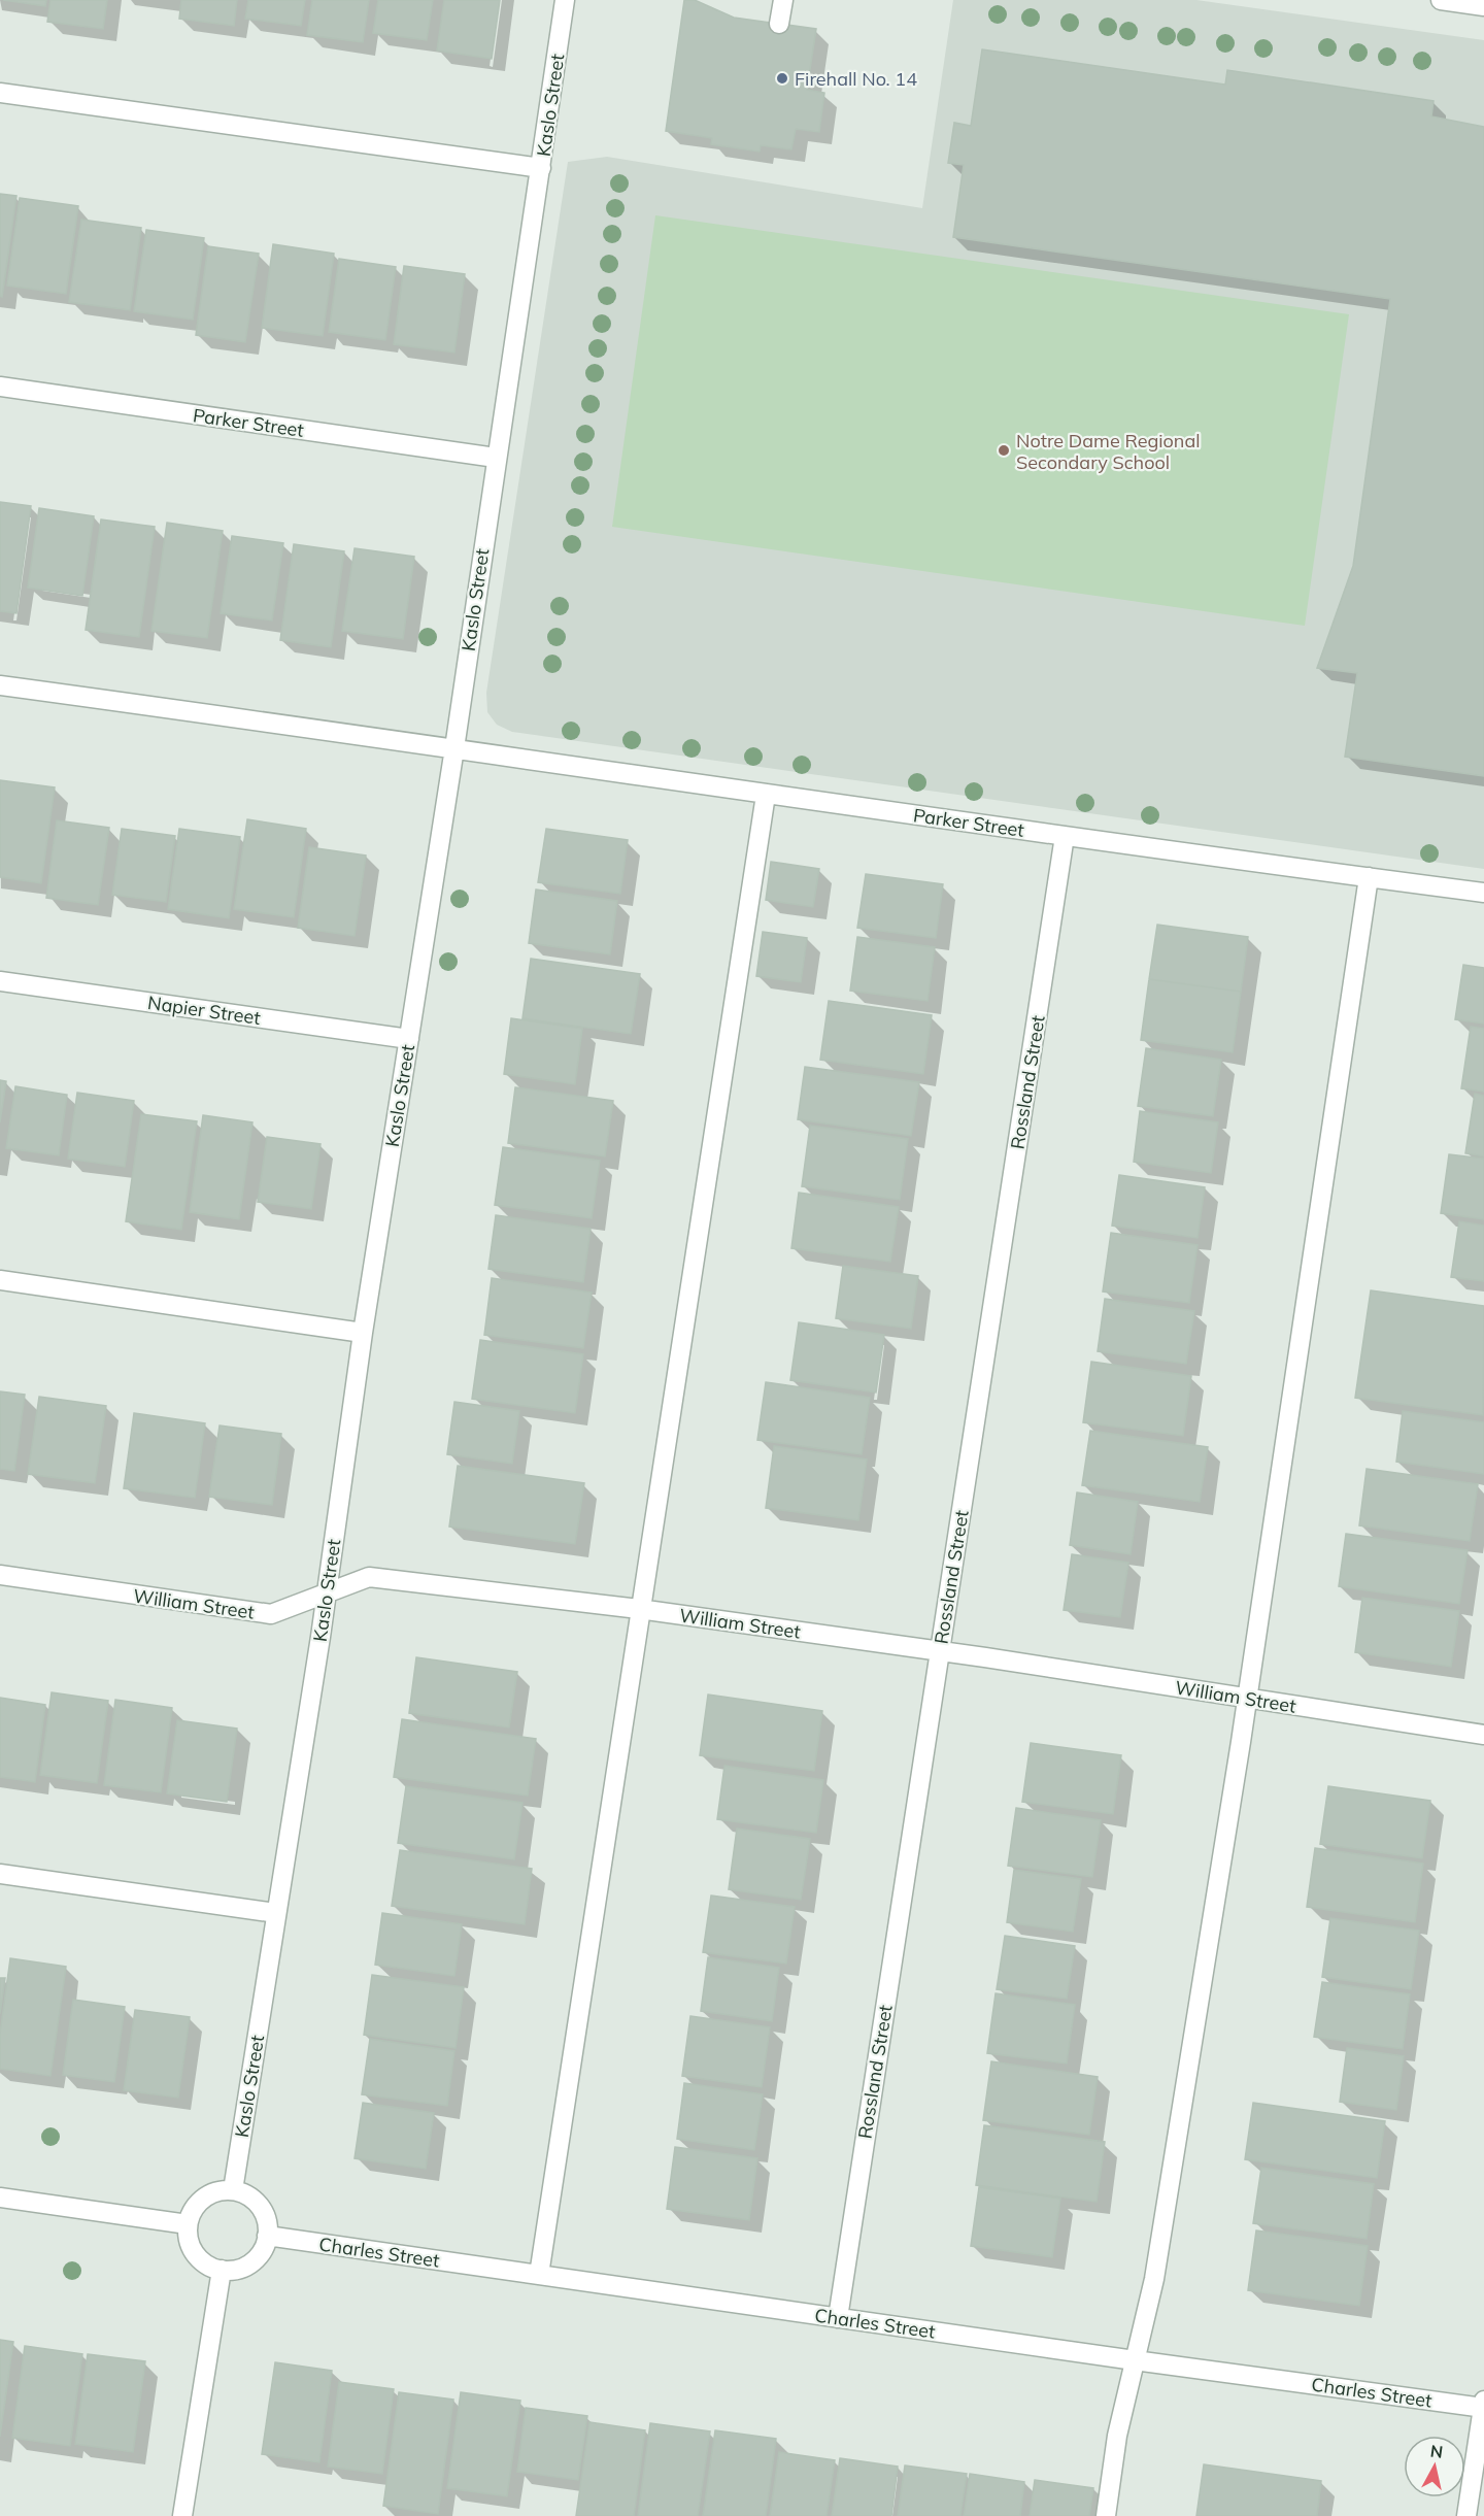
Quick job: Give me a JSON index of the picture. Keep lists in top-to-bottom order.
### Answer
{
  "streets": {
    "street": [
      "Kaslo Street",
      "Parker Street",
      "Napier Street",
      "Rossland Street",
      "William Street",
      "Charles Street"
    ]
  },
  "crossings": [
    ["Kaslo Street", "Parker Street"],
    ["Kaslo Street", "Napier Street"],
    ["Kaslo Street", "William Street"],
    ["Kaslo Street", "Charles Street"],
    ["Parker Street", "Rossland Street"],
    ["Rossland Street", "William Street"],
    ["Rossland Street", "Charles Street"]
  ],
  "places": ["Firehall No. 14", "Notre Dame Regional Secondary School"],
  "north": "top"
}
